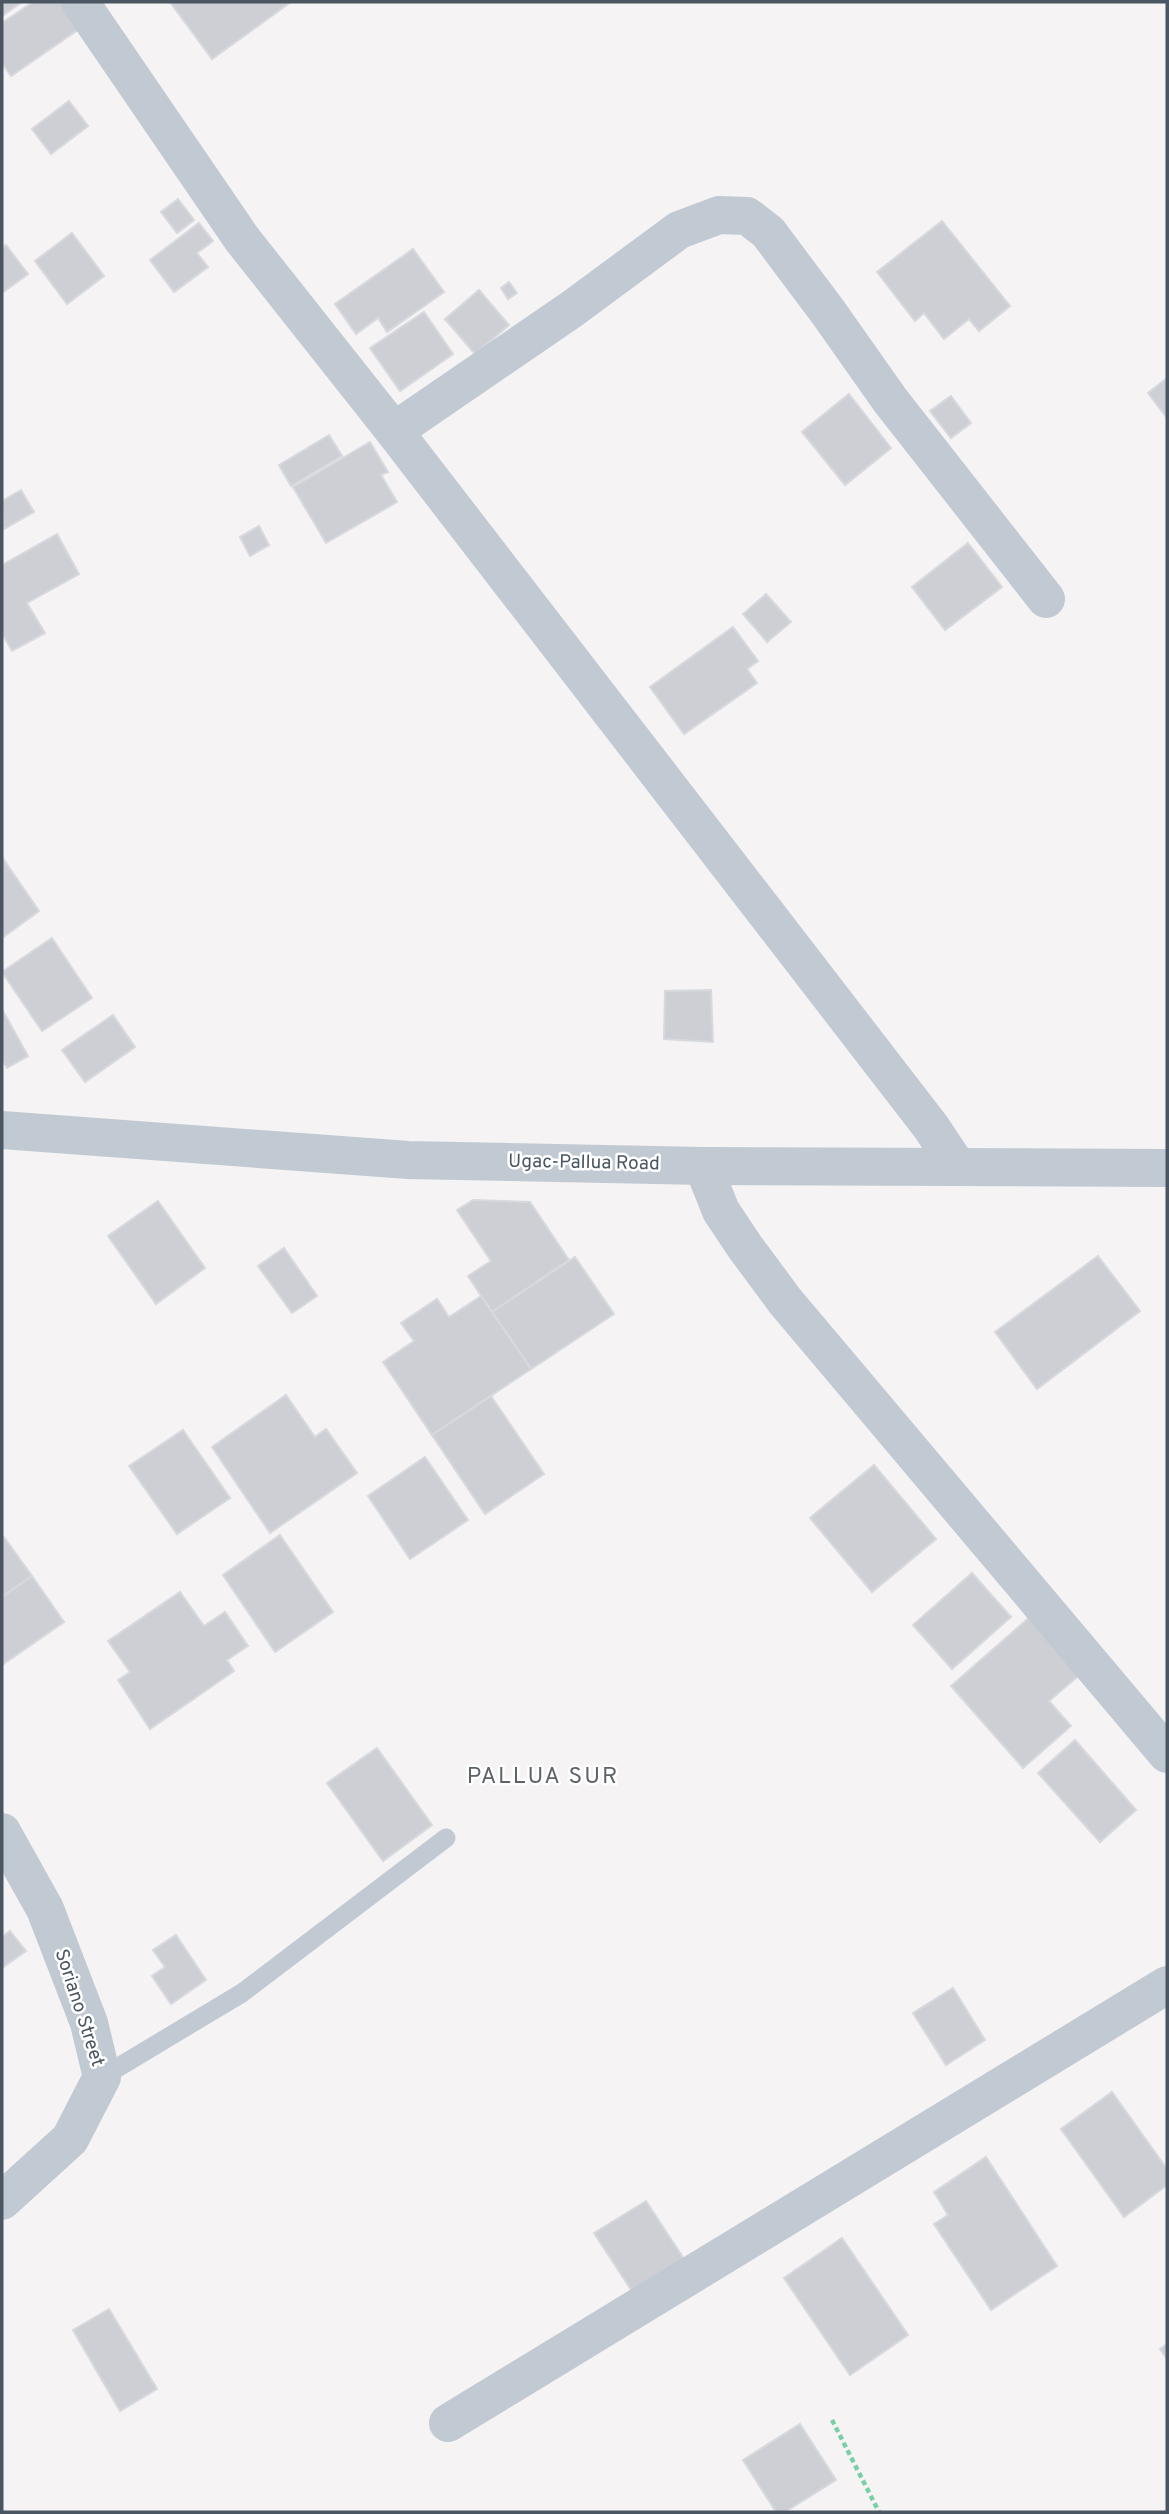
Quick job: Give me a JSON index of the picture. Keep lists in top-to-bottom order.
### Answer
{
  "streets": {
    "street": ["Ugac-Pallua Road", "Soriano Street"]
  },
  "districts": ["PALLUA SUR"]
}
